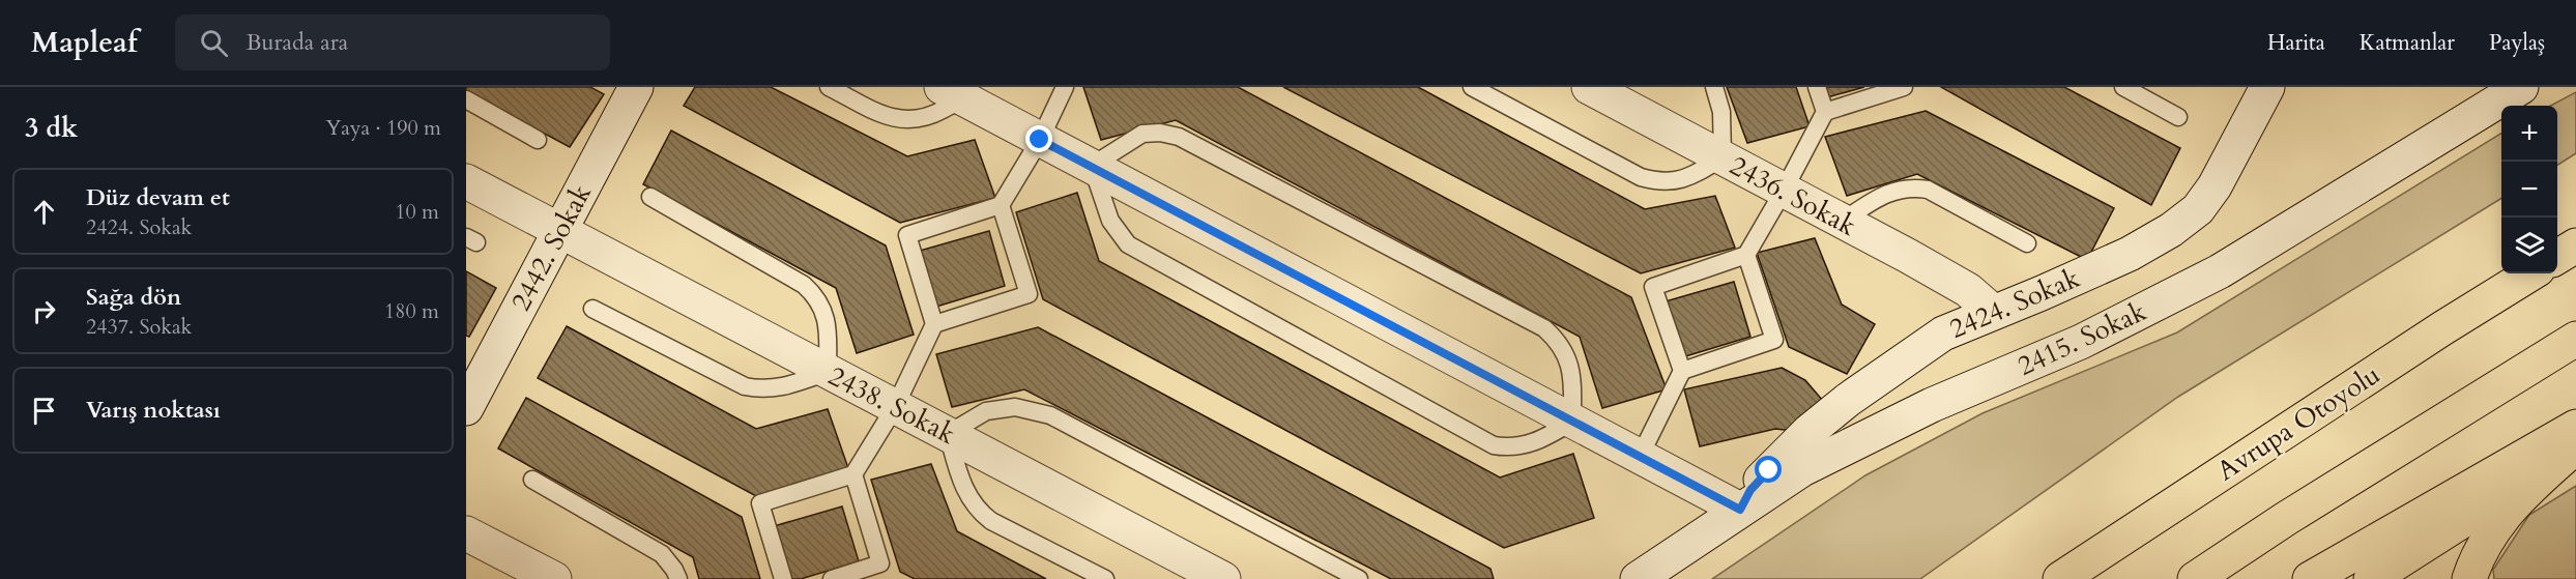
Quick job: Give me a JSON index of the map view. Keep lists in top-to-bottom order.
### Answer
{
  "streets": {
    "highway": ["Avrupa Otoyolu"],
    "street": [
      "2436. Sokak",
      "2442. Sokak",
      "2424. Sokak",
      "2415. Sokak",
      "2438. Sokak"
    ]
  },
  "crossings": [
    ["2436. Sokak", "2424. Sokak"],
    ["2442. Sokak", "2438. Sokak"],
    ["2424. Sokak", "2415. Sokak"]
  ],
  "page": {
    "header": "Mapleaf",
    "search": "Burada ara",
    "nav": ["Harita", "Katmanlar", "Paylaş"],
    "heading": ["3 dk", "Yaya · 190 m"],
    "map_buttons": ["+", "−"],
    "list": [
      ["Düz devam et", "2424. Sokak", "10 m"],
      ["Sağa dön", "2437. Sokak", "180 m"],
      "Varış noktası"
    ]
  }
}
